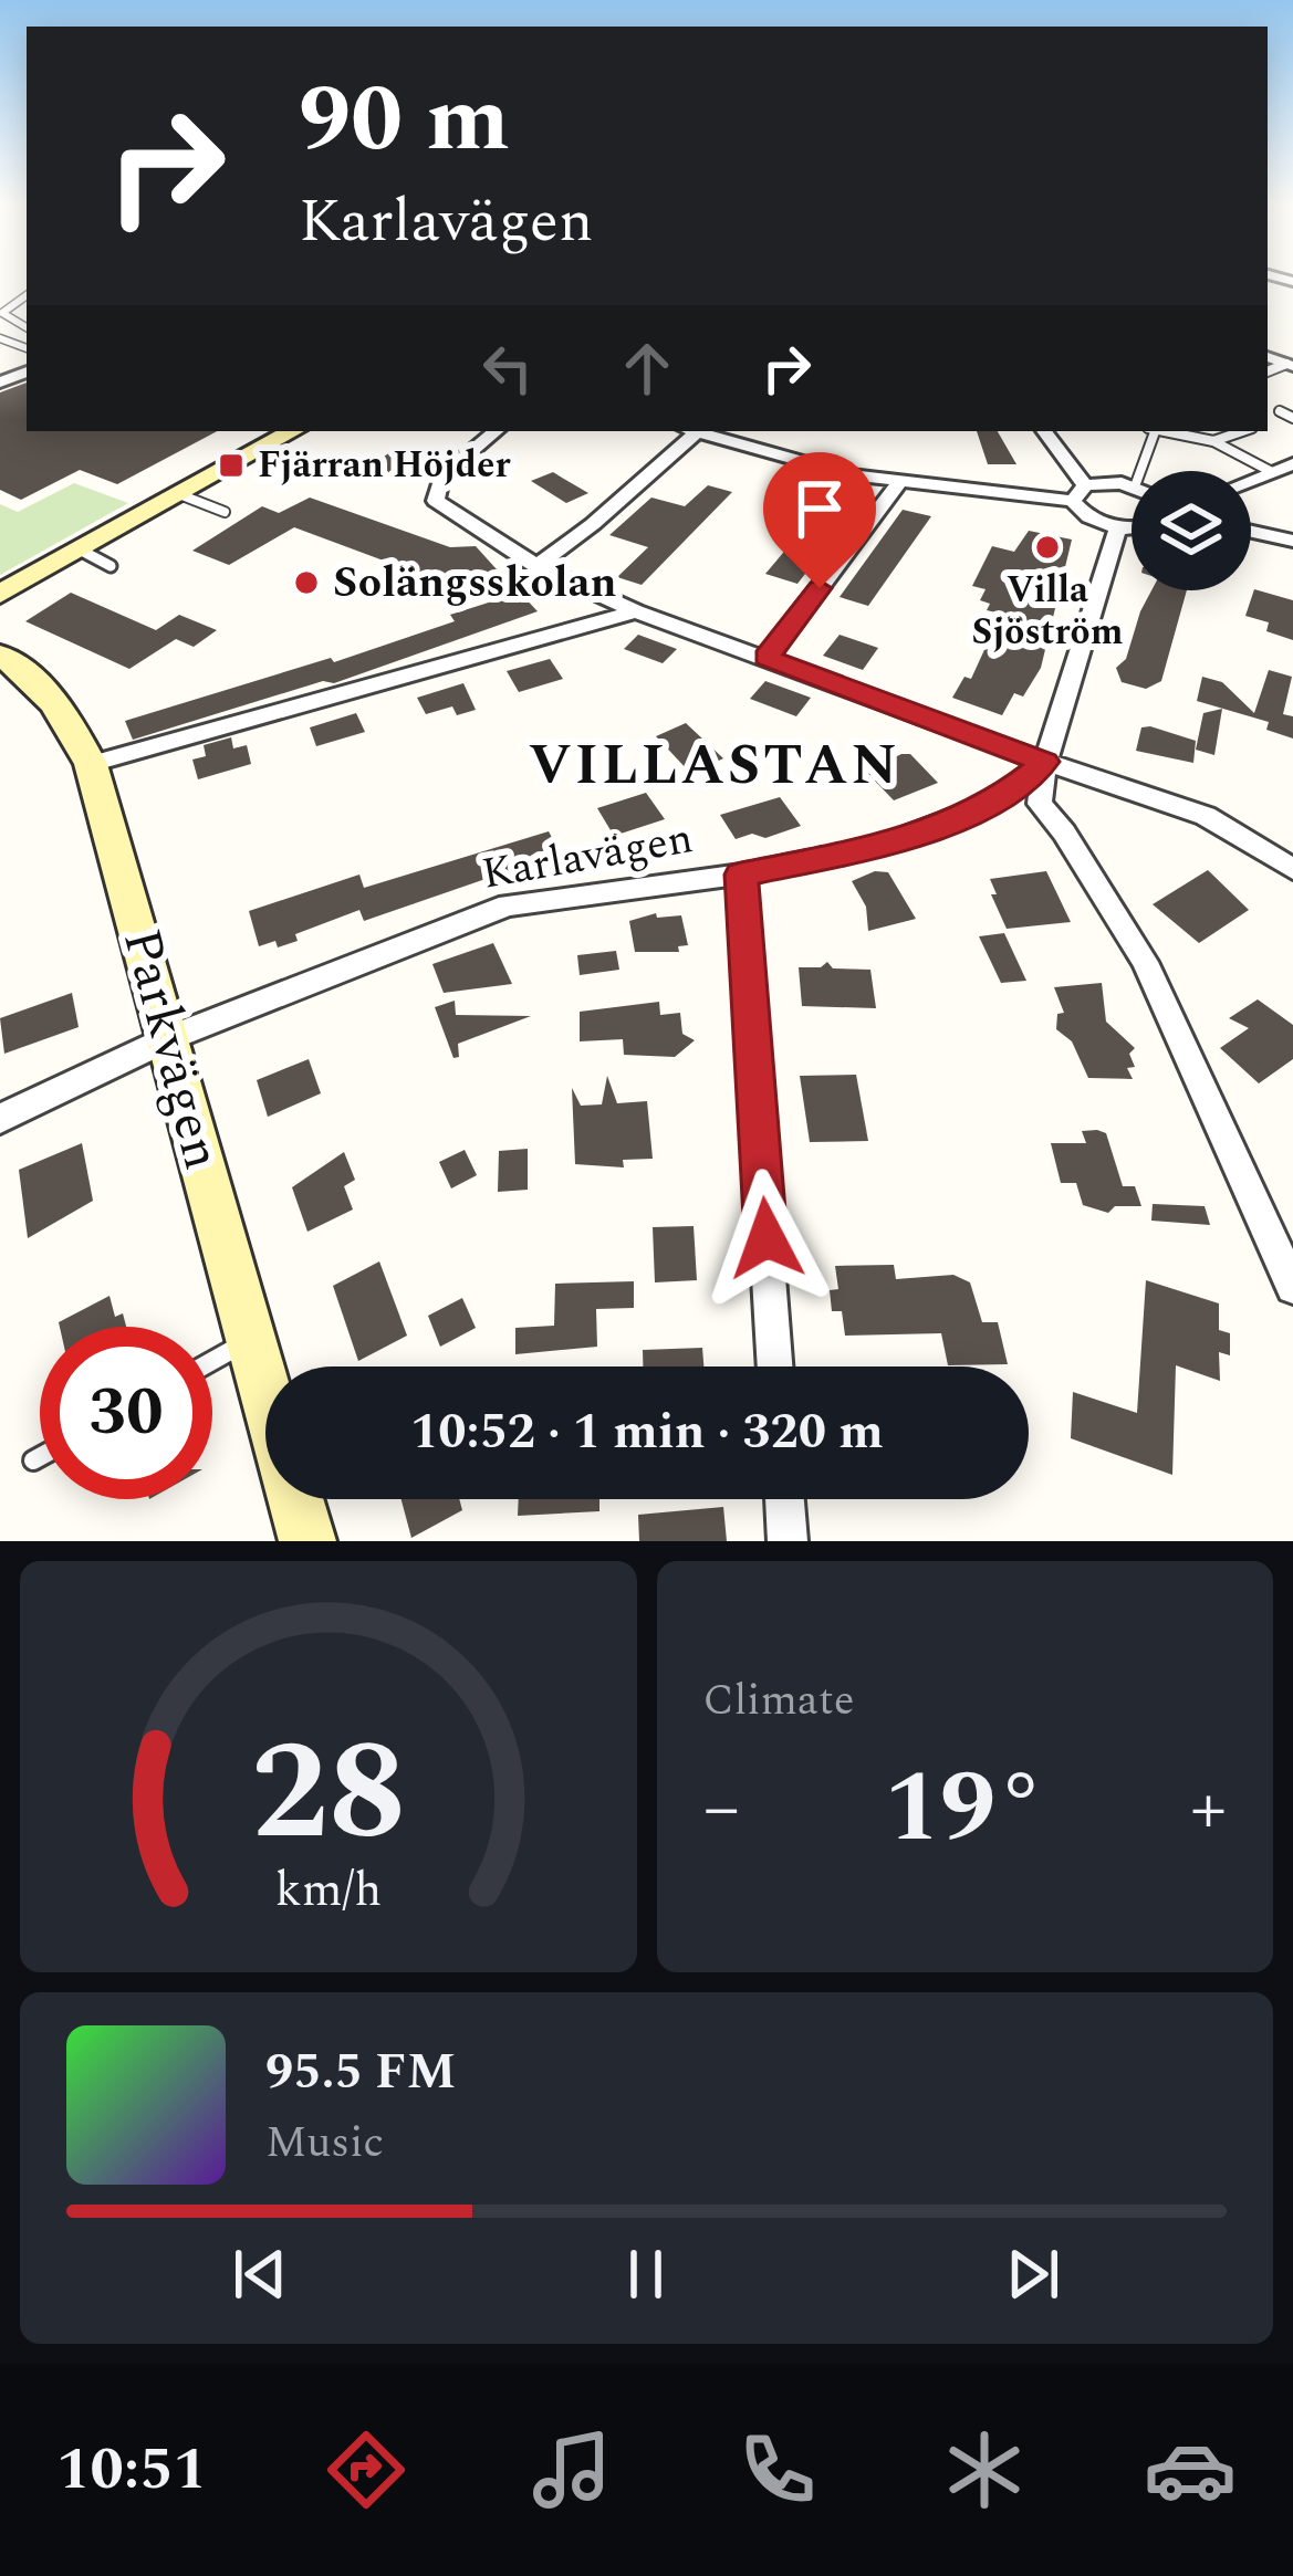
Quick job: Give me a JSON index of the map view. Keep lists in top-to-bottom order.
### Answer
{
  "streets": {
    "main road": ["Parkvägen"],
    "street": ["Karlavägen"]
  },
  "crossings": [
    ["Karlavägen", "Parkvägen"]
  ],
  "districts": ["VILLASTAN"],
  "places": {
    "transit": ["Fjärran Höjder"],
    "other": ["Villa Sjöström", "Solängsskolan"]
  },
  "page": {
    "turn": ["90 m", "Karlavägen"],
    "limit": "30",
    "trip": "10:52 · 1 min · 320 m",
    "tile": "Climate",
    "heat": ["−", "19°", "+"],
    "song": ["95.5 FM", "Music"],
    "tabs": "10:51",
    "gauge": ["28", "km/h"]
  }
}
